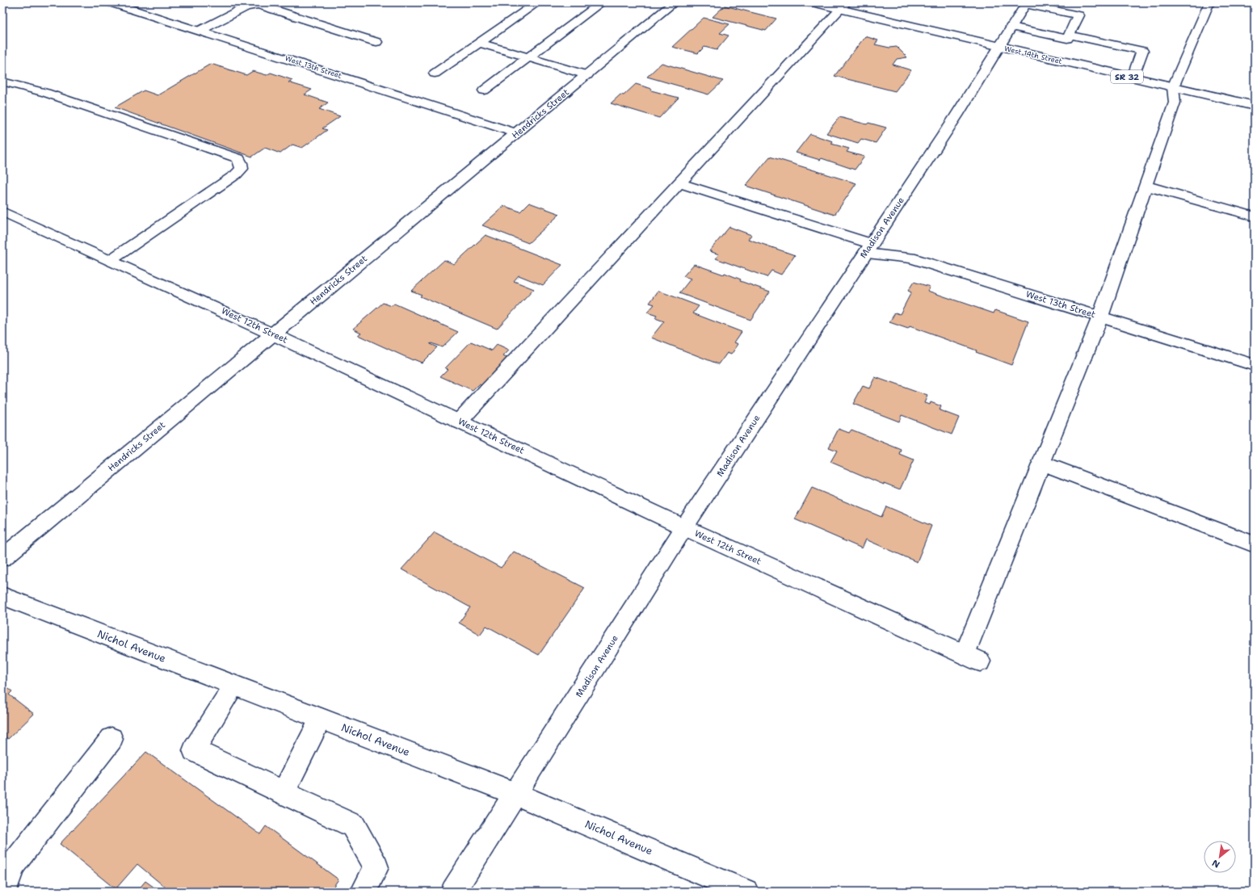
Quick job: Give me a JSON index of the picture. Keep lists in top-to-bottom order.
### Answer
{
  "streets": {
    "street": [
      "West 14th Street",
      "West 13th Street",
      "SR 32",
      "Hendricks Street",
      "Madison Avenue",
      "West 12th Street",
      "Nichol Avenue"
    ]
  },
  "crossings": [
    ["West 14th Street", "Madison Avenue"],
    ["West 13th Street", "Hendricks Street"],
    ["West 13th Street", "Madison Avenue"],
    ["Hendricks Street", "West 12th Street"],
    ["Madison Avenue", "West 12th Street"],
    ["Madison Avenue", "Nichol Avenue"]
  ],
  "north": "bottom left"
}
